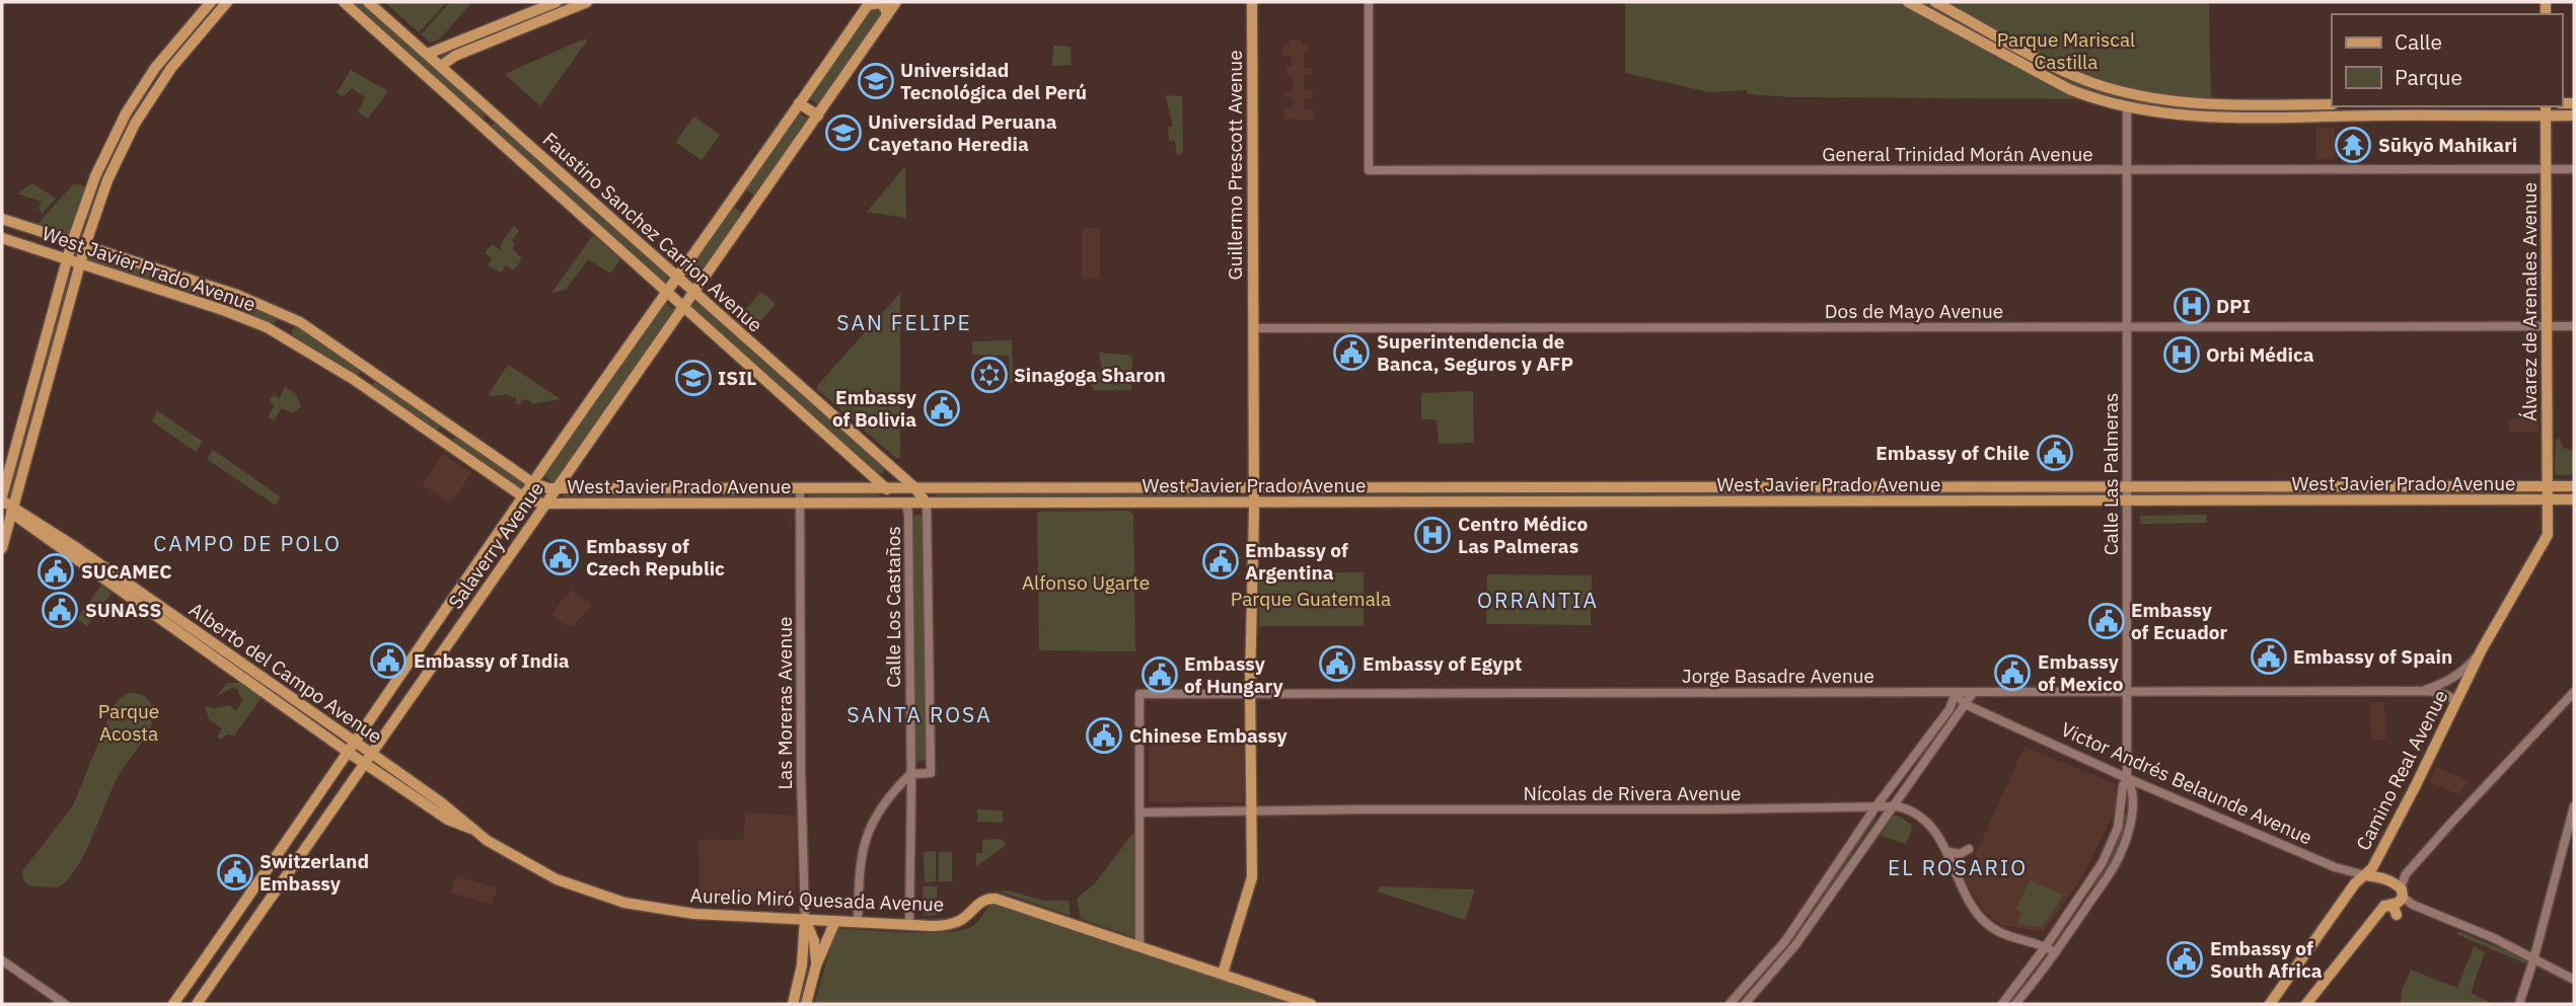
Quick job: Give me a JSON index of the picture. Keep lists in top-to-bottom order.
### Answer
{
  "streets": {
    "main road": [
      "Guillermo Prescott Avenue",
      "Faustino Sanchez Carrion Avenue",
      "West Javier Prado Avenue",
      "Álvarez de Arenales Avenue",
      "Salaverry Avenue",
      "Alberto del Campo Avenue",
      "Jorge Basadre Avenue",
      "Camino Real Avenue",
      "Victor Andrés Belaunde Avenue",
      "Aurelio Miró Quesada Avenue"
    ],
    "street": [
      "General Trinidad Morán Avenue",
      "Dos de Mayo Avenue",
      "Calle Las Palmeras",
      "Calle Los Castaños",
      "Las Moreras Avenue",
      "Nícolas de Rivera Avenue"
    ]
  },
  "crossings": [
    ["General Trinidad Morán Avenue", "Álvarez de Arenales Avenue"],
    ["General Trinidad Morán Avenue", "Calle Las Palmeras"],
    ["Guillermo Prescott Avenue", "West Javier Prado Avenue"],
    ["Guillermo Prescott Avenue", "Dos de Mayo Avenue"],
    ["Guillermo Prescott Avenue", "Jorge Basadre Avenue"],
    ["Guillermo Prescott Avenue", "Nícolas de Rivera Avenue"],
    ["Guillermo Prescott Avenue", "Aurelio Miró Quesada Avenue"],
    ["Faustino Sanchez Carrion Avenue", "West Javier Prado Avenue"],
    ["Faustino Sanchez Carrion Avenue", "Salaverry Avenue"],
    ["Faustino Sanchez Carrion Avenue", "Calle Los Castaños"],
    ["West Javier Prado Avenue", "Álvarez de Arenales Avenue"],
    ["West Javier Prado Avenue", "Calle Las Palmeras"],
    ["West Javier Prado Avenue", "Salaverry Avenue"],
    ["West Javier Prado Avenue", "Calle Los Castaños"],
    ["West Javier Prado Avenue", "Jorge Basadre Avenue"],
    ["West Javier Prado Avenue", "Las Moreras Avenue"],
    ["Álvarez de Arenales Avenue", "Dos de Mayo Avenue"],
    ["Álvarez de Arenales Avenue", "Jorge Basadre Avenue"],
    ["Dos de Mayo Avenue", "Calle Las Palmeras"],
    ["Calle Las Palmeras", "Jorge Basadre Avenue"],
    ["Calle Las Palmeras", "Victor Andrés Belaunde Avenue"],
    ["Salaverry Avenue", "Alberto del Campo Avenue"],
    ["Calle Los Castaños", "Aurelio Miró Quesada Avenue"],
    ["Alberto del Campo Avenue", "Aurelio Miró Quesada Avenue"],
    ["Jorge Basadre Avenue", "Camino Real Avenue"],
    ["Jorge Basadre Avenue", "Victor Andrés Belaunde Avenue"],
    ["Jorge Basadre Avenue", "Nícolas de Rivera Avenue"],
    ["Las Moreras Avenue", "Aurelio Miró Quesada Avenue"],
    ["Camino Real Avenue", "Victor Andrés Belaunde Avenue"]
  ],
  "districts": [
    "SAN FELIPE",
    "CAMPO DE POLO",
    "ORRANTIA",
    "SANTA ROSA",
    "EL ROSARIO"
  ],
  "parks": [
    "Parque Mariscal Castilla",
    "Alfonso Ugarte",
    "Parque Guatemala",
    "Parque Acosta"
  ],
  "places": {
    "school or university": ["Universidad Tecnológica del Perú", "Universidad Peruana Cayetano Heredia", "ISIL"],
    "temple": ["Sūkyō Mahikari"],
    "hospital": ["DPI", "Orbi Médica", "Centro Médico Las Palmeras"],
    "public building": [
      "Superintendencia de Banca, Seguros y AFP",
      "Embassy of Bolivia",
      "Embassy of Chile",
      "Embassy of Czech Republic",
      "Embassy of Argentina",
      "SUCAMEC",
      "SUNASS",
      "Embassy of Ecuador",
      "Embassy of Spain",
      "Embassy of India",
      "Embassy of Egypt",
      "Embassy of Mexico",
      "Embassy of Hungary",
      "Chinese Embassy",
      "Switzerland Embassy",
      "Embassy of South Africa"
    ],
    "synagogue": ["Sinagoga Sharon"]
  },
  "legend": ["Calle", "Parque"]
}
